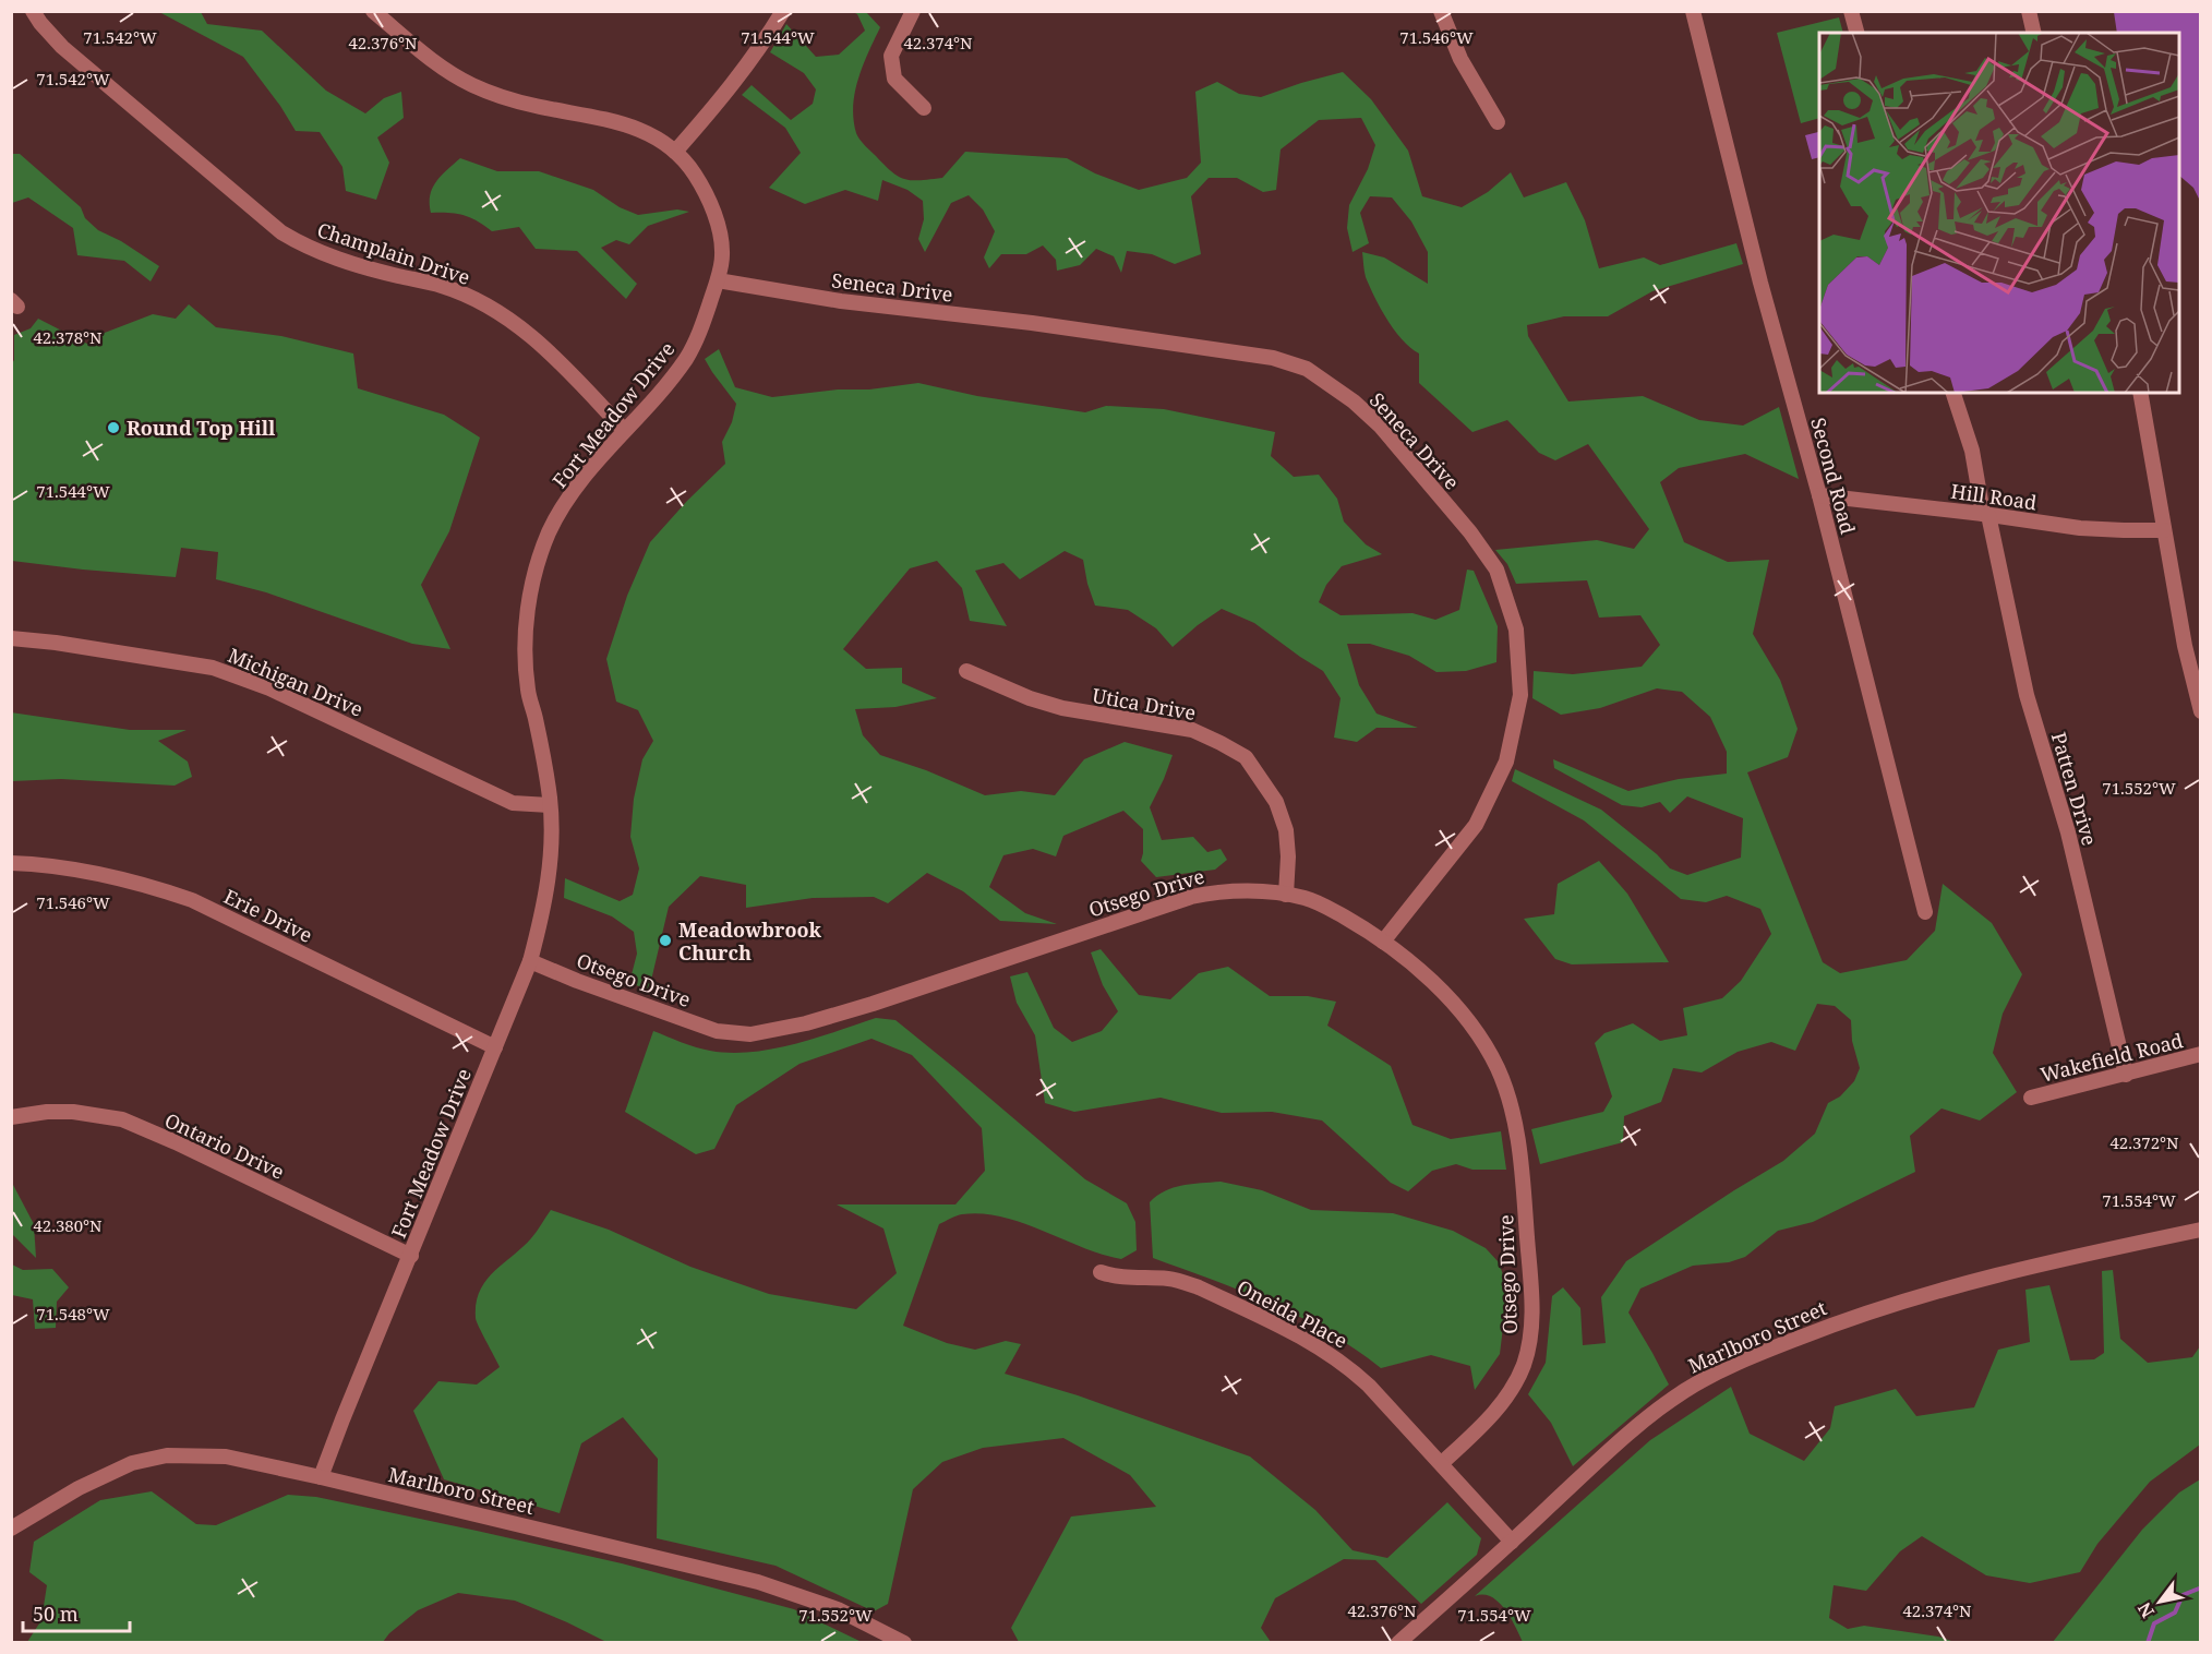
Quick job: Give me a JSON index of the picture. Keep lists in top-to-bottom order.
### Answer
{
  "streets": {
    "street": [
      "Champlain Drive",
      "Seneca Drive",
      "Fort Meadow Drive",
      "Second Road",
      "Hill Road",
      "Michigan Drive",
      "Utica Drive",
      "Patten Drive",
      "Otsego Drive",
      "Erie Drive",
      "Wakefield Road",
      "Ontario Drive",
      "Oneida Place",
      "Marlboro Street"
    ]
  },
  "crossings": [
    ["Champlain Drive", "Fort Meadow Drive"],
    ["Seneca Drive", "Fort Meadow Drive"],
    ["Seneca Drive", "Otsego Drive"],
    ["Fort Meadow Drive", "Michigan Drive"],
    ["Fort Meadow Drive", "Otsego Drive"],
    ["Fort Meadow Drive", "Erie Drive"],
    ["Fort Meadow Drive", "Ontario Drive"],
    ["Fort Meadow Drive", "Marlboro Street"],
    ["Second Road", "Hill Road"],
    ["Hill Road", "Patten Drive"],
    ["Utica Drive", "Otsego Drive"],
    ["Patten Drive", "Wakefield Road"],
    ["Otsego Drive", "Oneida Place"],
    ["Oneida Place", "Marlboro Street"]
  ],
  "places": ["Round Top Hill", "Meadowbrook Church"],
  "scale_bar": "50 m",
  "north": "bottom left",
  "coordinates": [
    "71.542°W",
    "71.544°W",
    "71.546°W",
    "42.376°N",
    "42.374°N",
    "42.378°N",
    "71.552°W",
    "42.372°N",
    "71.554°W",
    "42.380°N",
    "71.548°W"
  ]
}
